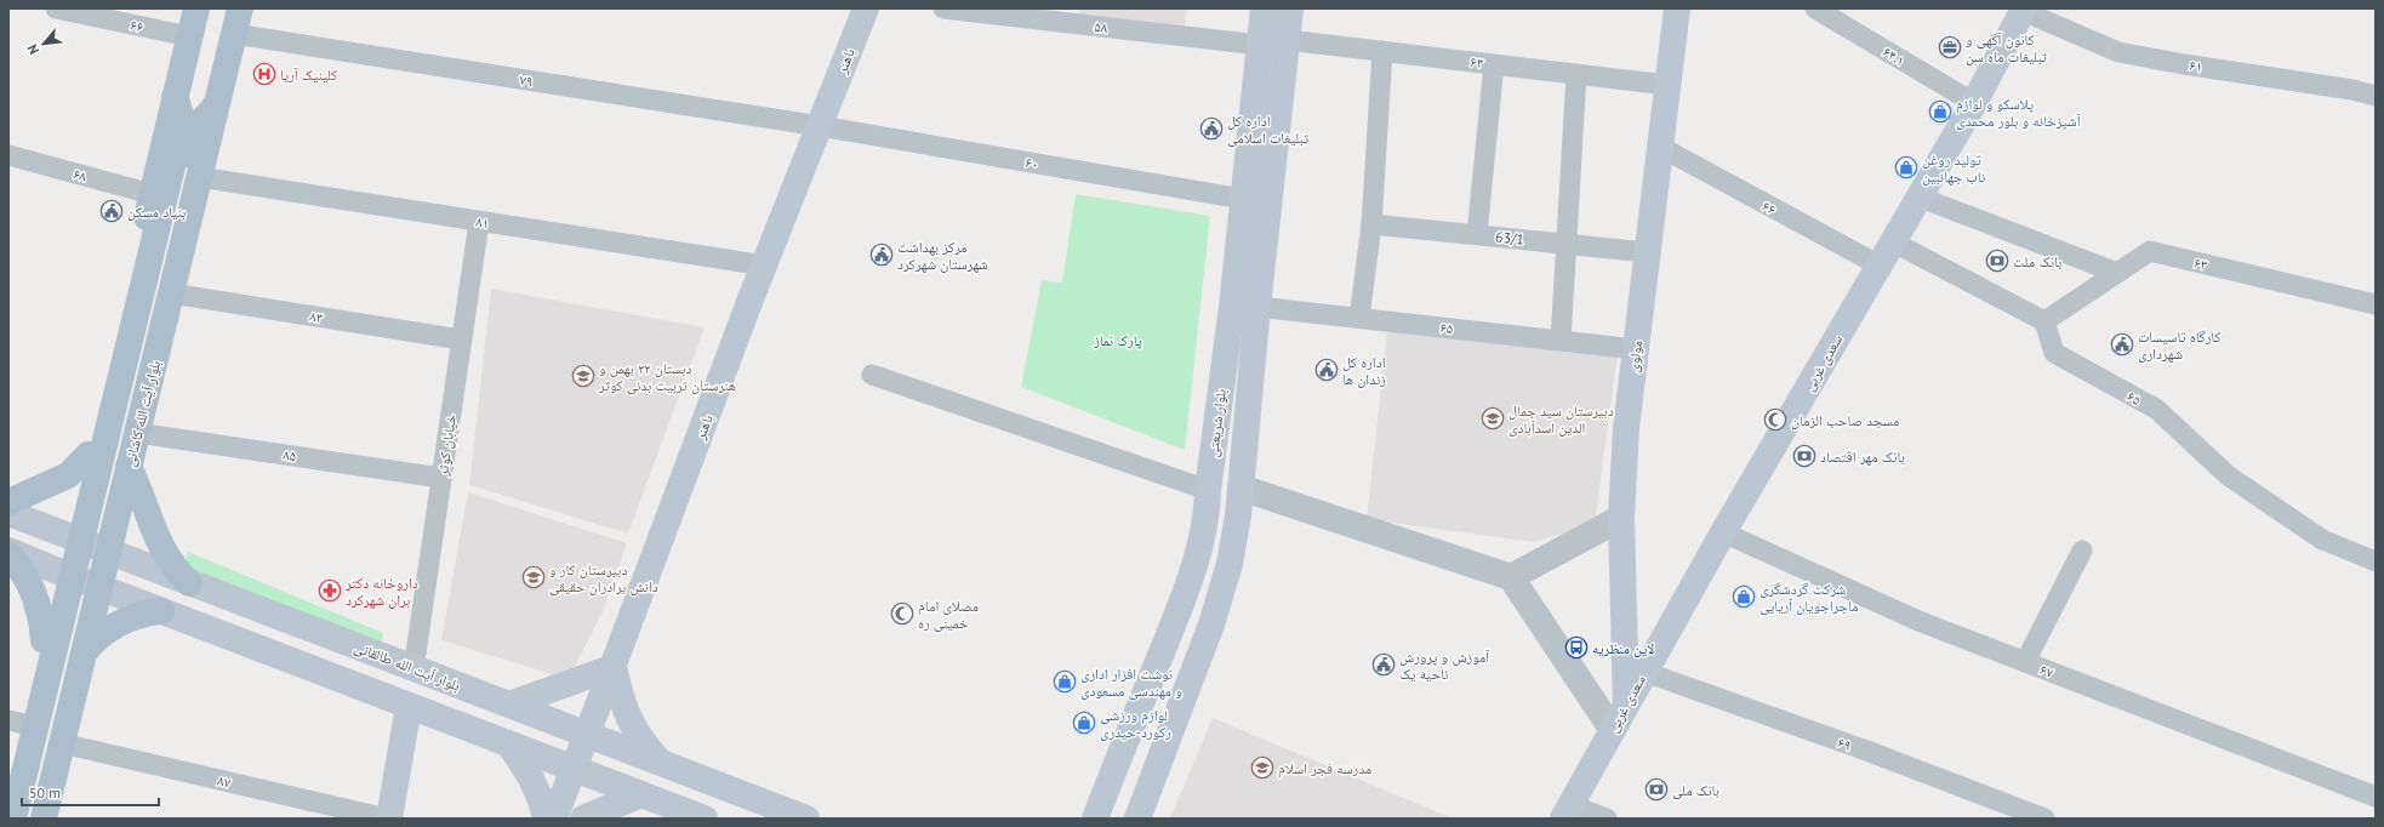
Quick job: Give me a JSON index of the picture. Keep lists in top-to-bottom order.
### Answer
{
  "streets": {
    "main road": [
      "باهنر",
      "مولوی",
      "سعدی غربی",
      "بلوار آیت الله کاشانی",
      "بلوار شریعتی",
      "بلوار آیت الله طالقانی"
    ],
    "street": [
      "۶۶",
      "۵۸",
      "۶۴.۱",
      "۶۳",
      "۶۱",
      "۷۹",
      "۶۰",
      "۶۸",
      "۸۱",
      "63/1",
      "۸۳",
      "۶۵",
      "خیابان کوثر",
      "۸۵",
      "۶۷",
      "۶۹",
      "۸۷"
    ]
  },
  "crossings": [
    ["۶۶", "مولوی"],
    ["۶۶", "سعدی غربی"],
    ["۵۸", "بلوار شریعتی"],
    ["۶۴.۱", "سعدی غربی"],
    ["باهنر", "۷۹"],
    ["باهنر", "۶۰"],
    ["باهنر", "۸۱"],
    ["باهنر", "بلوار آیت الله طالقانی"],
    ["۶۳", "۶۵"],
    ["۶۳", "مولوی"],
    ["۶۳", "بلوار شریعتی"],
    ["۶۱", "سعدی غربی"],
    ["۷۹", "۶۰"],
    ["۷۹", "بلوار آیت الله کاشانی"],
    ["۶۰", "بلوار شریعتی"],
    ["۸۱", "بلوار آیت الله کاشانی"],
    ["۸۱", "خیابان کوثر"],
    ["63/1", "مولوی"],
    ["۸۳", "بلوار آیت الله کاشانی"],
    ["۸۳", "خیابان کوثر"],
    ["۶۵", "مولوی"],
    ["۶۵", "بلوار شریعتی"],
    ["مولوی", "سعدی غربی"],
    ["سعدی غربی", "۶۷"],
    ["سعدی غربی", "۶۹"],
    ["بلوار آیت الله کاشانی", "۸۵"],
    ["بلوار آیت الله کاشانی", "بلوار آیت الله طالقانی"],
    ["بلوار آیت الله کاشانی", "۸۷"],
    ["خیابان کوثر", "۸۵"],
    ["خیابان کوثر", "بلوار آیت الله طالقانی"]
  ],
  "parks": ["پارک نماز"],
  "places": {
    "office": ["کانون آگهی و تبلیغات ماه سن"],
    "hospital": ["کلینیک آریا"],
    "shop": [
      "پلاسکو و لوازم آشپزخانه و بلور محمدی",
      "تولید روغن ناب جهانبین",
      "شرکت گردشگری ماجراجویان آریایی",
      "نوشت افزار اداری و مهندسی مسعودی",
      "لوازم ورزشی رکورد-حیدری"
    ],
    "public building": [
      "اداره کل تبلیغات اسلامی",
      "بنیاد مسکن",
      "مرکز بهداشت شهرستان شهرکرد",
      "کارگاه تاسیسات شهرداری",
      "اداره کل زندان ها",
      "آموزش و پرورش ناحیه یک"
    ],
    "bank": ["بانک ملت", "بانک مهر اقتصاد", "بانک ملی"],
    "school or university": [
      "دبستان ۲۲ بهمن و هنرستان تربیت بدنی کوثر",
      "دبیرستان سید جمال الدین اسدآبادی",
      "دبیرستان کار و دانش برادران حقیقی",
      "مدرسه فجر اسلام"
    ],
    "mosque": ["مسجد صاحب الزمان", "مصلای امام خمینی ره"],
    "pharmacy": ["داروخانه دکتر بران شهرکرد"],
    "bus stop": ["لاین منظریه"]
  },
  "scale_bar": "50 m",
  "north": "bottom left"
}
